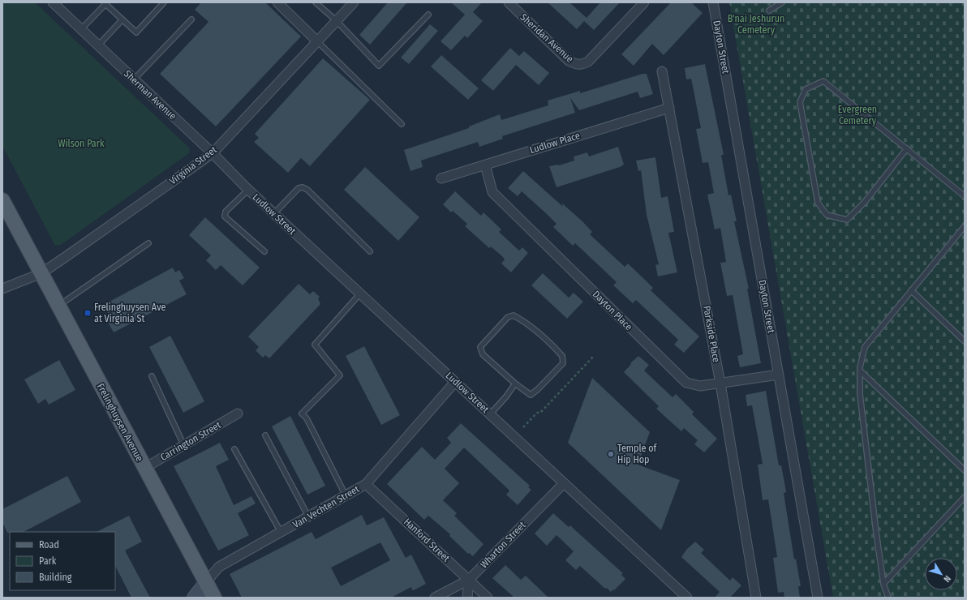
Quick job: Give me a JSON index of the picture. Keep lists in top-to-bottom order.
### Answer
{
  "streets": {
    "main road": ["Frelinghuysen Avenue"],
    "street": [
      "Sheridan Avenue",
      "Dayton Street",
      "Sherman Avenue",
      "Ludlow Place",
      "Virginia Street",
      "Ludlow Street",
      "Dayton Place",
      "Parkside Place",
      "Carrington Street",
      "Van Vechten Street",
      "Hanford Street",
      "Wharton Street"
    ]
  },
  "crossings": [
    ["Dayton Street", "Dayton Place"],
    ["Sherman Avenue", "Virginia Street"],
    ["Sherman Avenue", "Ludlow Street"],
    ["Ludlow Place", "Dayton Place"],
    ["Ludlow Place", "Parkside Place"],
    ["Virginia Street", "Frelinghuysen Avenue"],
    ["Ludlow Street", "Van Vechten Street"],
    ["Ludlow Street", "Wharton Street"],
    ["Dayton Place", "Parkside Place"],
    ["Frelinghuysen Avenue", "Carrington Street"],
    ["Frelinghuysen Avenue", "Van Vechten Street"],
    ["Van Vechten Street", "Hanford Street"],
    ["Hanford Street", "Wharton Street"]
  ],
  "parks": ["B'nai Jeshurun Cemetery", "Evergreen Cemetery", "Wilson Park"],
  "places": {
    "transit": ["Frelinghuysen Ave at Virginia St"],
    "other": ["Temple of Hip Hop"]
  },
  "legend": ["Road", "Park", "Building"],
  "north": "bottom right"
}
